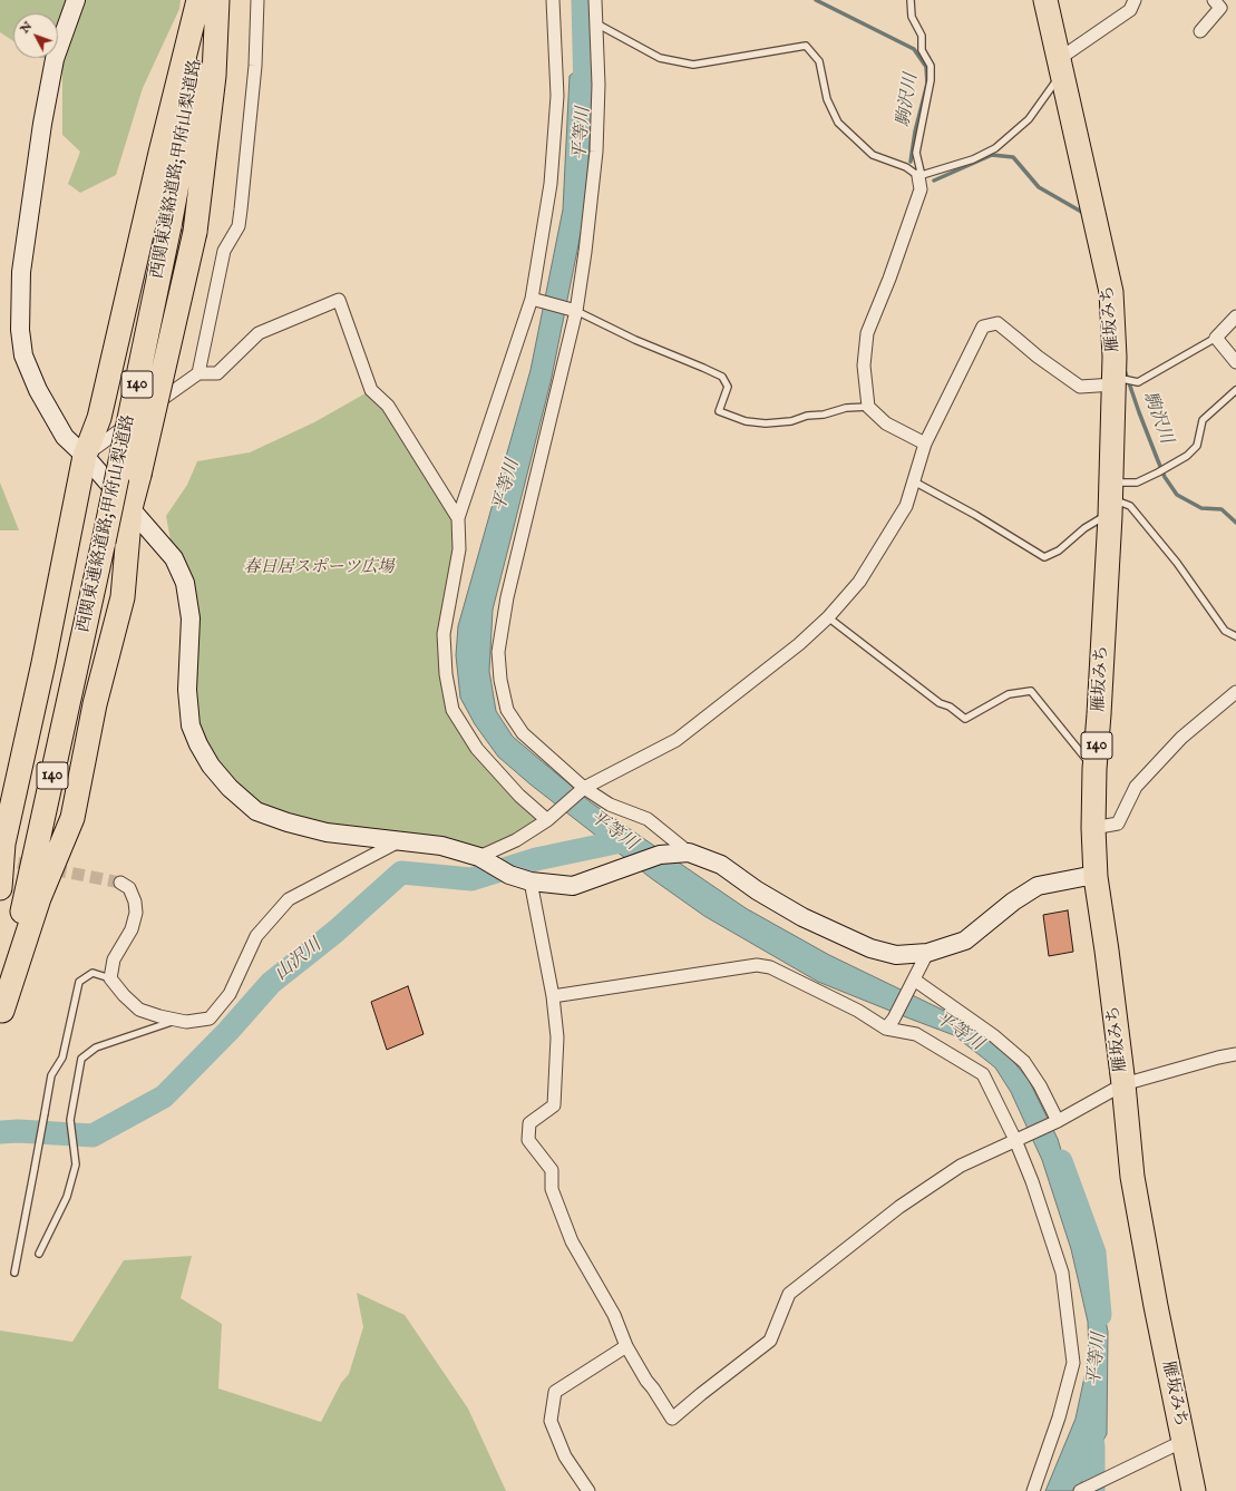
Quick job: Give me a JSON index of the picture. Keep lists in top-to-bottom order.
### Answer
{
  "streets": {
    "highway": ["西関東連絡道路;甲府山梨道路", "雁坂みち", "140"]
  },
  "water": ["駒沢川", "平等川", "山沢川"],
  "parks": ["春日居スポーツ広場"],
  "north": "top left"
}
